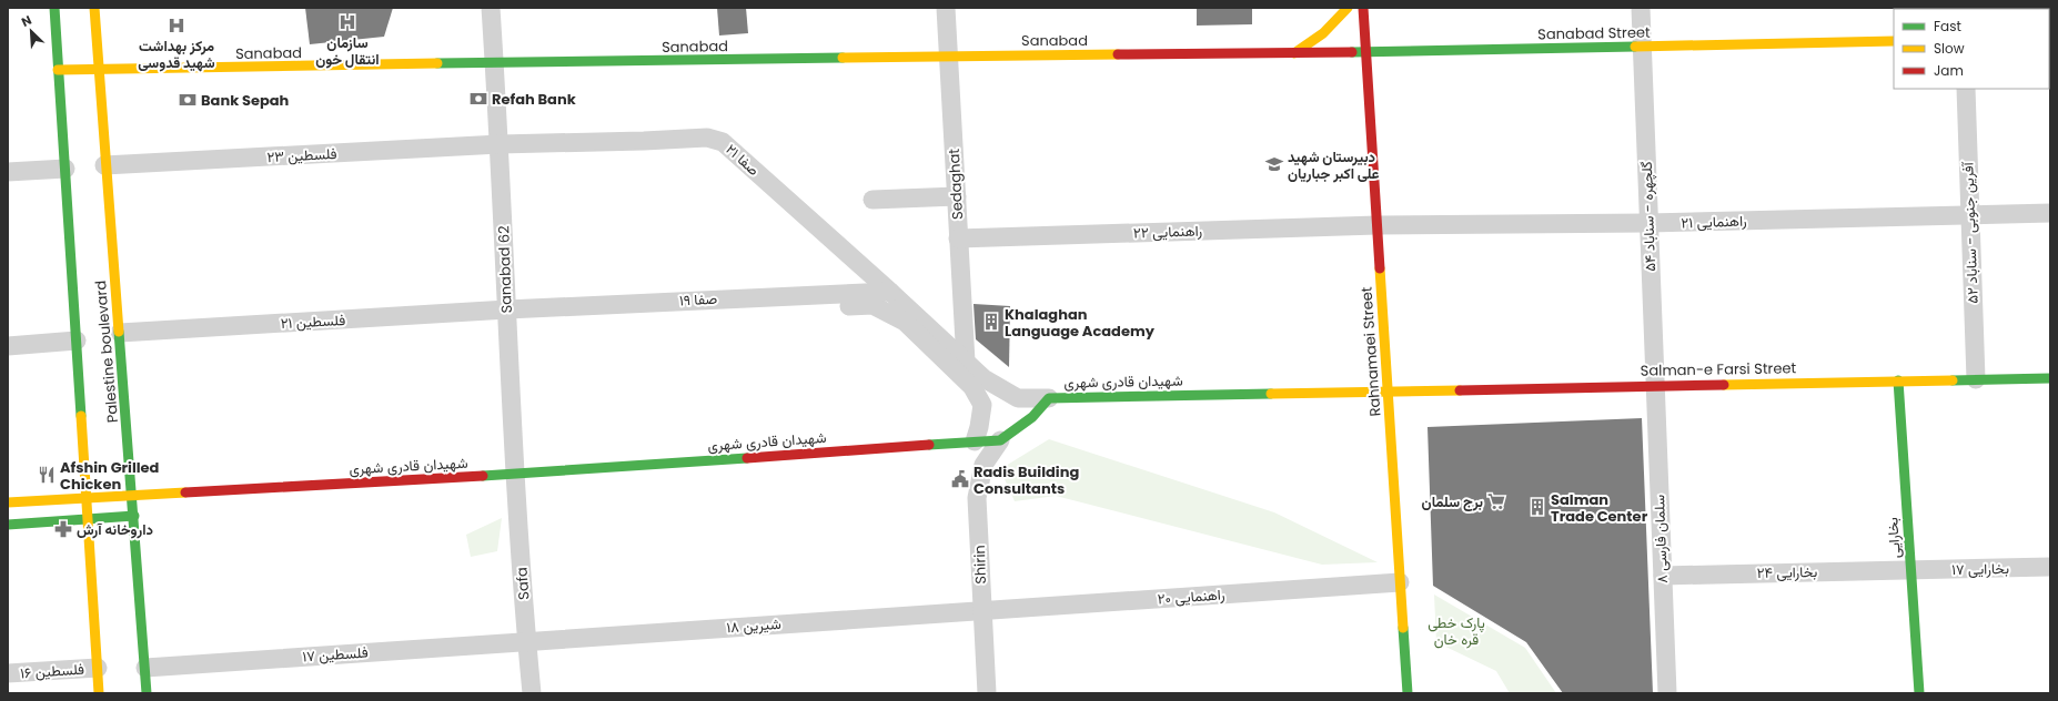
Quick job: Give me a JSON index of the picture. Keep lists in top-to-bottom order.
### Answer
{
  "streets": {
    "main road": [
      "Sanabad Street",
      "Sanabad",
      "Palestine boulevard",
      "Rahnamaei Street",
      "Salman-e Farsi Street",
      "شهیدان قادری شهری",
      "بخارایی"
    ],
    "street": [
      "فلسطین ۲۳",
      "صفا ۲۱",
      "Sedaghat",
      "گلچهره - سناباد ۵۴",
      "راهنمایی ۲۱",
      "راهنمایی ۲۲",
      "آفرین جنوبی - سناباد ۵۲",
      "Sanabad 62",
      "صفا ۱۹",
      "فلسطین ۲۱",
      "سلمان فارسی ۸",
      "Shirin",
      "بخارایی ۱۷",
      "بخارایی ۲۴",
      "Safa",
      "راهنمایی ۲۰",
      "شیرین ۱۸",
      "فلسطین ۱۷",
      "فلسطین ۱۶"
    ]
  },
  "crossings": [
    ["Sanabad Street", "Sanabad"],
    ["Sanabad Street", "گلچهره - سناباد ۵۴"],
    ["Sanabad Street", "Rahnamaei Street"],
    ["Sanabad", "Sedaghat"],
    ["Sanabad", "Sanabad 62"],
    ["Sanabad", "Palestine boulevard"],
    ["فلسطین ۲۳", "صفا ۲۱"],
    ["فلسطین ۲۳", "Sanabad 62"],
    ["فلسطین ۲۳", "Palestine boulevard"],
    ["صفا ۲۱", "Sedaghat"],
    ["صفا ۲۱", "Sanabad 62"],
    ["صفا ۲۱", "صفا ۱۹"],
    ["صفا ۲۱", "شهیدان قادری شهری"],
    ["Sedaghat", "راهنمایی ۲۲"],
    ["گلچهره - سناباد ۵۴", "راهنمایی ۲۱"],
    ["گلچهره - سناباد ۵۴", "Salman-e Farsi Street"],
    ["گلچهره - سناباد ۵۴", "سلمان فارسی ۸"],
    ["راهنمایی ۲۱", "راهنمایی ۲۲"],
    ["راهنمایی ۲۱", "آفرین جنوبی - سناباد ۵۲"],
    ["راهنمایی ۲۱", "Rahnamaei Street"],
    ["راهنمایی ۲۲", "Rahnamaei Street"],
    ["آفرین جنوبی - سناباد ۵۲", "Salman-e Farsi Street"],
    ["Sanabad 62", "صفا ۱۹"],
    ["Sanabad 62", "فلسطین ۲۱"],
    ["Sanabad 62", "شهیدان قادری شهری"],
    ["Sanabad 62", "Safa"],
    ["صفا ۱۹", "فلسطین ۲۱"],
    ["فلسطین ۲۱", "Palestine boulevard"],
    ["Palestine boulevard", "شهیدان قادری شهری"],
    ["Palestine boulevard", "فلسطین ۱۷"],
    ["Palestine boulevard", "فلسطین ۱۶"],
    ["Rahnamaei Street", "Salman-e Farsi Street"],
    ["Rahnamaei Street", "شهیدان قادری شهری"],
    ["Rahnamaei Street", "راهنمایی ۲۰"],
    ["Salman-e Farsi Street", "شهیدان قادری شهری"],
    ["Salman-e Farsi Street", "بخارایی"],
    ["Salman-e Farsi Street", "سلمان فارسی ۸"],
    ["شهیدان قادری شهری", "Shirin"],
    ["شهیدان قادری شهری", "Safa"],
    ["بخارایی", "بخارایی ۱۷"],
    ["بخارایی", "بخارایی ۲۴"],
    ["سلمان فارسی ۸", "بخارایی ۲۴"],
    ["Shirin", "راهنمایی ۲۰"],
    ["Shirin", "شیرین ۱۸"],
    ["بخارایی ۱۷", "بخارایی ۲۴"],
    ["Safa", "شیرین ۱۸"],
    ["Safa", "فلسطین ۱۷"],
    ["راهنمایی ۲۰", "شیرین ۱۸"],
    ["شیرین ۱۸", "فلسطین ۱۷"]
  ],
  "parks": ["پارک خطی قره خان"],
  "places": {
    "hospital": ["سازمان انتقال خون", "مرکز بهداشت شهید قدوسی"],
    "bank": ["Refah Bank", "Bank Sepah"],
    "school or university": ["دبیرستان شهید علی اکبر جباریان"],
    "building": ["Khalaghan Language Academy", "Salman Trade Center"],
    "restaurant": ["Afshin Grilled Chicken"],
    "public building": ["Radis Building Consultants"],
    "supermarket": ["برج سلمان"],
    "pharmacy": ["داروخانه آرش"]
  },
  "legend": ["Fast", "Slow", "Jam"],
  "north": "top left"
}
